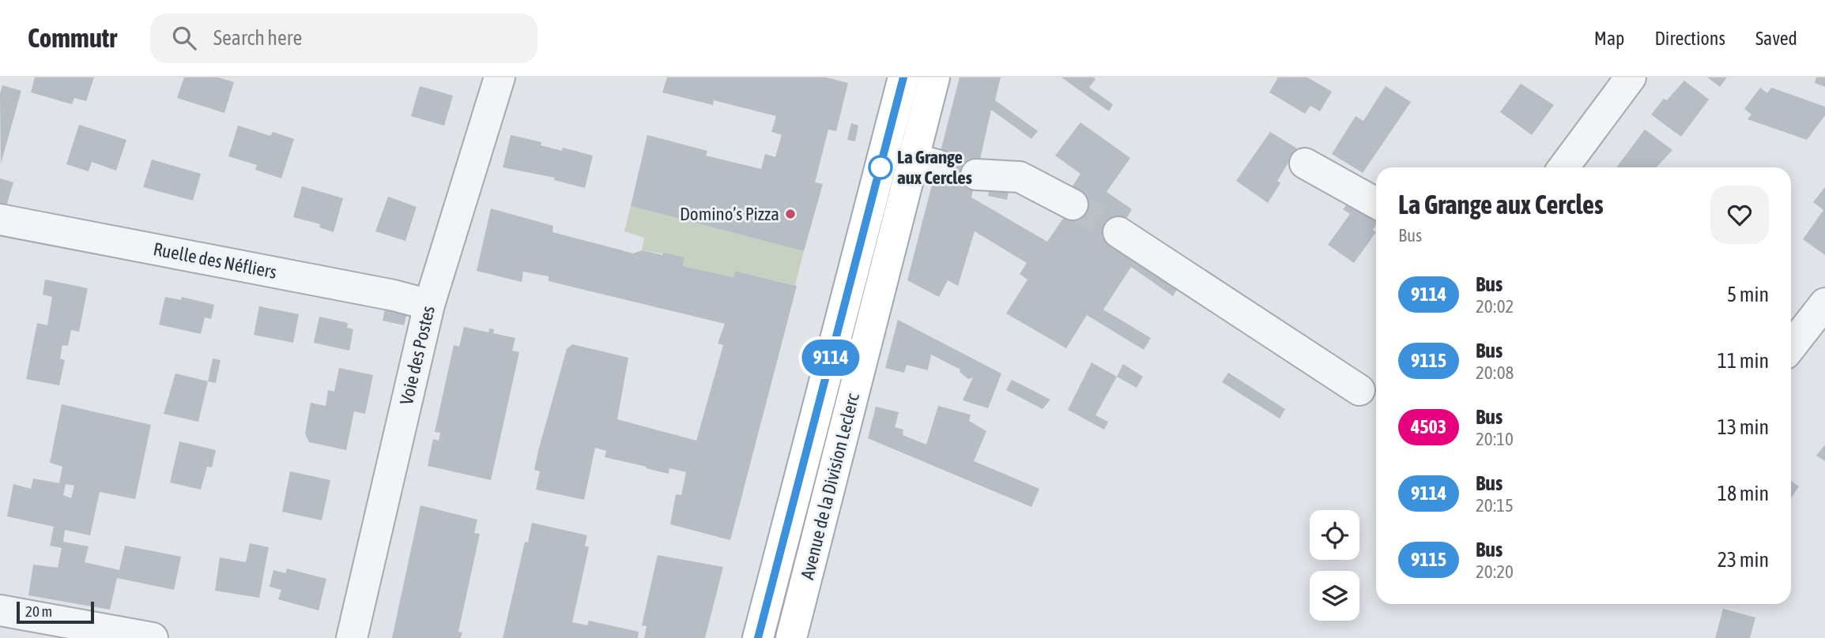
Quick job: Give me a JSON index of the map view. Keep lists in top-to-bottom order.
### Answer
{
  "streets": {
    "main road": ["Avenue de la Division Leclerc"],
    "street": ["Ruelle des Néfliers", "Voie des Postes"]
  },
  "crossings": [
    ["Ruelle des Néfliers", "Voie des Postes"]
  ],
  "places": ["La Grange aux Cercles", "Domino’s Pizza"],
  "lines": ["bus line 9114"],
  "scale_bar": "20 m",
  "page": {
    "header": "Commutr",
    "search": "Search here",
    "nav": ["Map", "Directions", "Saved"],
    "on_map": "9114",
    "heading": ["La Grange aux Cercles", "Bus"],
    "list": [
      {
        "mark": "9114",
        "name": "Bus",
        "note": "20:02",
        "value": "5 min"
      },
      {
        "mark": "9115",
        "name": "Bus",
        "note": "20:08",
        "value": "11 min"
      },
      {
        "mark": "4503",
        "name": "Bus",
        "note": "20:10",
        "value": "13 min"
      },
      {
        "mark": "9114",
        "name": "Bus",
        "note": "20:15",
        "value": "18 min"
      },
      {
        "mark": "9115",
        "name": "Bus",
        "note": "20:20",
        "value": "23 min"
      }
    ],
    "scale": "20 m"
  }
}
